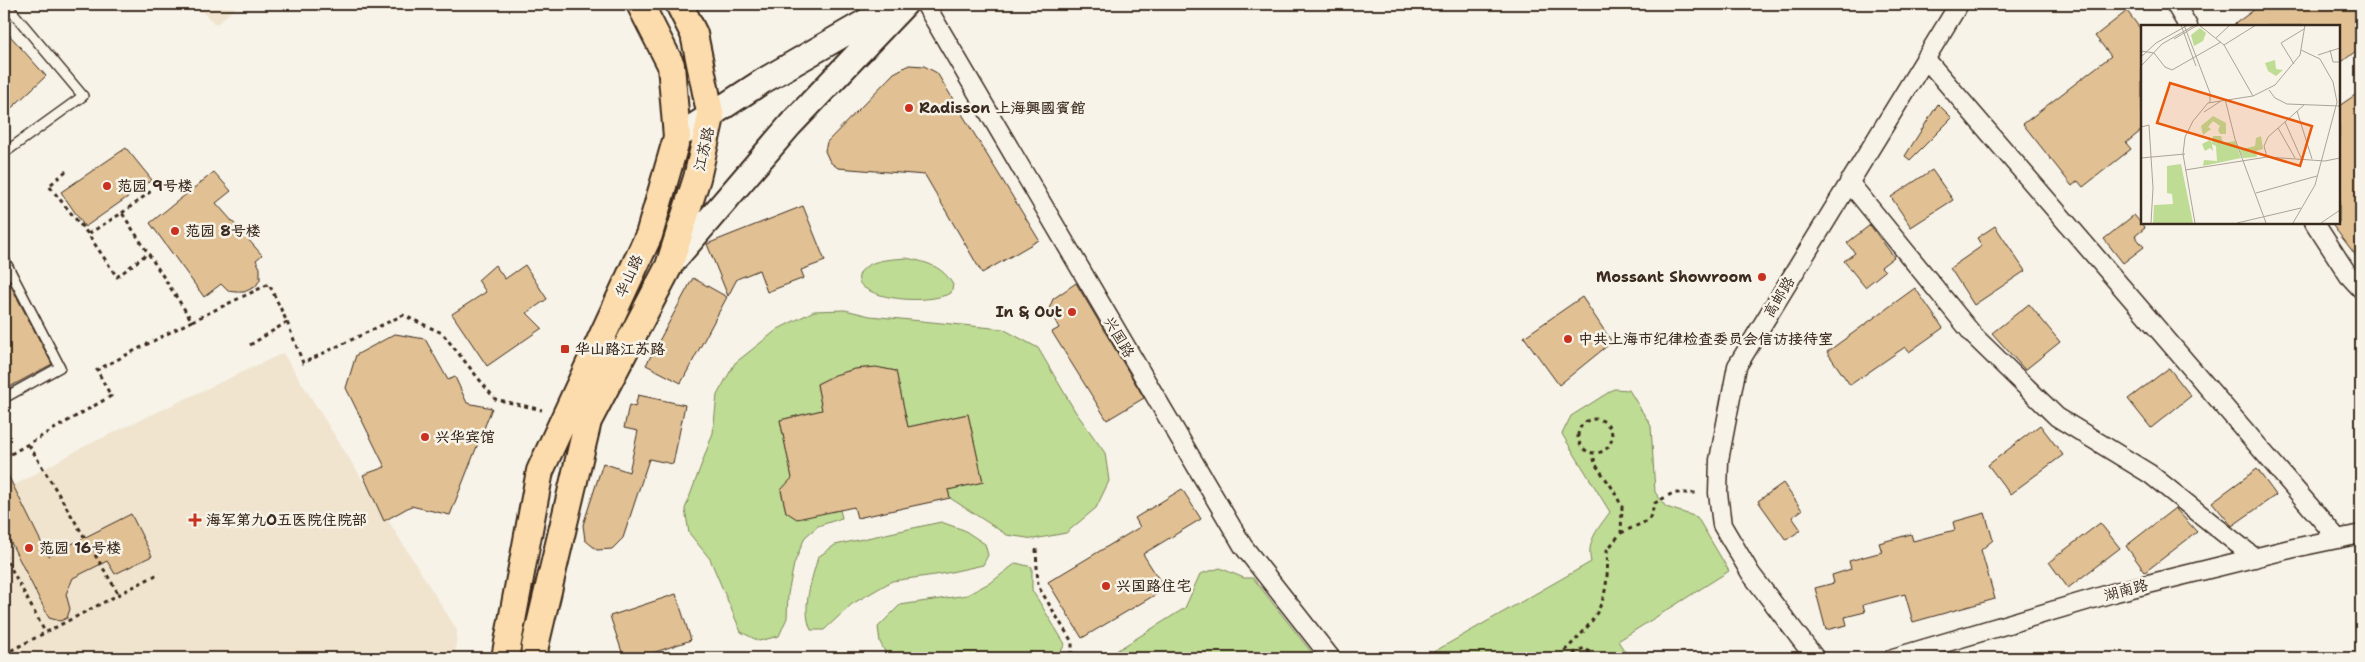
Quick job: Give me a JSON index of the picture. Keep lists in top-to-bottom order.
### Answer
{
  "streets": {
    "main road": ["江苏路", "华山路"],
    "street": ["高邮路", "兴国路", "湖南路"]
  },
  "crossings": [
    ["江苏路", "华山路"]
  ],
  "places": {
    "other": [
      "Radisson 上海興國賓館",
      "范园 9号楼",
      "范园 8号楼",
      "Mossant Showroom",
      "In & Out",
      "中共上海市纪律检查委员会信访接待室",
      "兴华宾馆",
      "范园 16号楼",
      "兴国路住宅"
    ],
    "transit": ["华山路江苏路"],
    "health": ["海军第九O五医院住院部"]
  }
}
